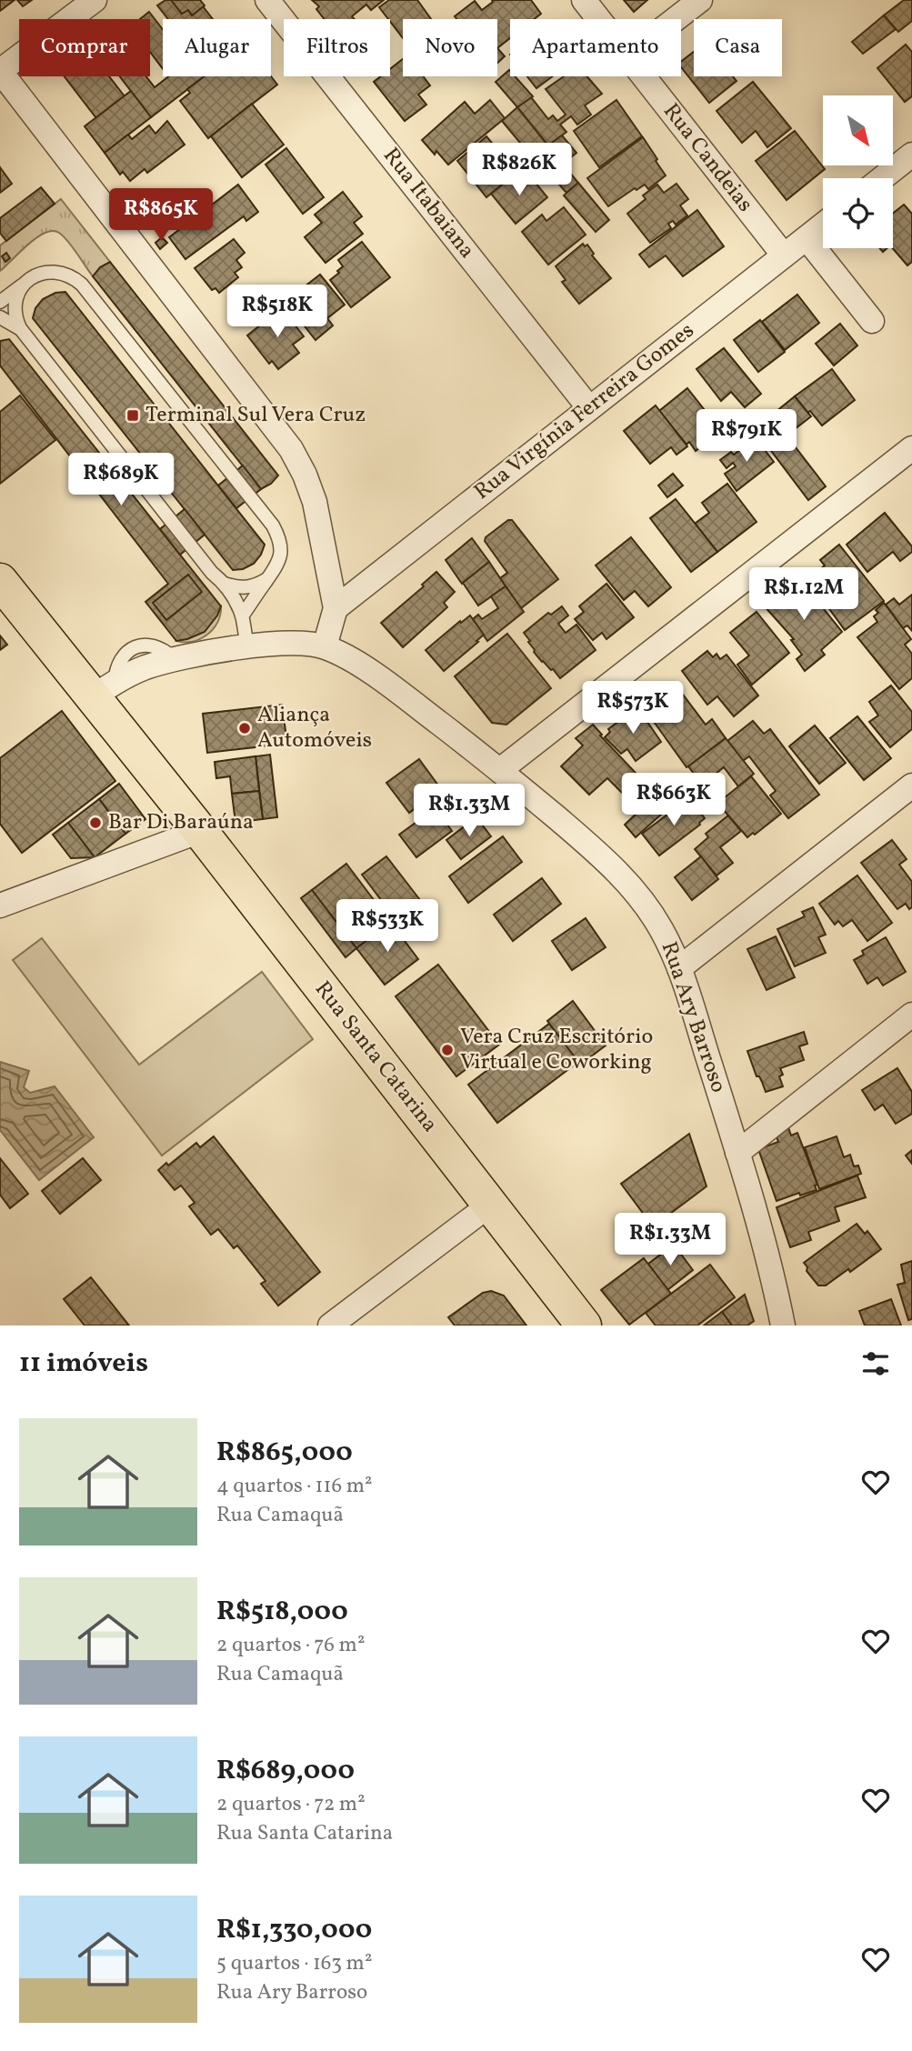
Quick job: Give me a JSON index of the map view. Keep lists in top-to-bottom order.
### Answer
{
  "streets": {
    "main road": ["Rua Santa Catarina"],
    "street": [
      "Rua Candeias",
      "Rua Itabaiana",
      "Rua Virgínia Ferreira Gomes",
      "Rua Ary Barroso"
    ]
  },
  "crossings": [
    ["Rua Candeias", "Rua Virgínia Ferreira Gomes"],
    ["Rua Itabaiana", "Rua Virgínia Ferreira Gomes"],
    ["Rua Ary Barroso", "Rua Santa Catarina"]
  ],
  "places": {
    "transit": ["Terminal Sul Vera Cruz"],
    "other": ["Aliança Automóveis", "Bar Di Baraúna", "Vera Cruz Escritório Virtual e Coworking"]
  },
  "north": "bottom right",
  "page": {
    "chip": [
      "Comprar",
      "Alugar",
      "Filtros",
      "Novo",
      "Apartamento",
      "Casa"
    ],
    "price": [
      "R$826K",
      "R$865K",
      "R$518K",
      "R$791K",
      "R$689K",
      "R$1.12M",
      "R$573K",
      "R$663K",
      "R$1.33M",
      "R$533K",
      "R$1.33M"
    ],
    "heading": "11 imóveis",
    "list": [
      {
        "name": "R$865,000",
        "note": "4 quartos · 116 m² · Rua Camaquã"
      },
      {
        "name": "R$518,000",
        "note": "2 quartos · 76 m² · Rua Camaquã"
      },
      {
        "name": "R$689,000",
        "note": "2 quartos · 72 m² · Rua Santa Catarina"
      },
      {
        "name": "R$1,330,000",
        "note": "5 quartos · 163 m² · Rua Ary Barroso"
      }
    ]
  }
}
